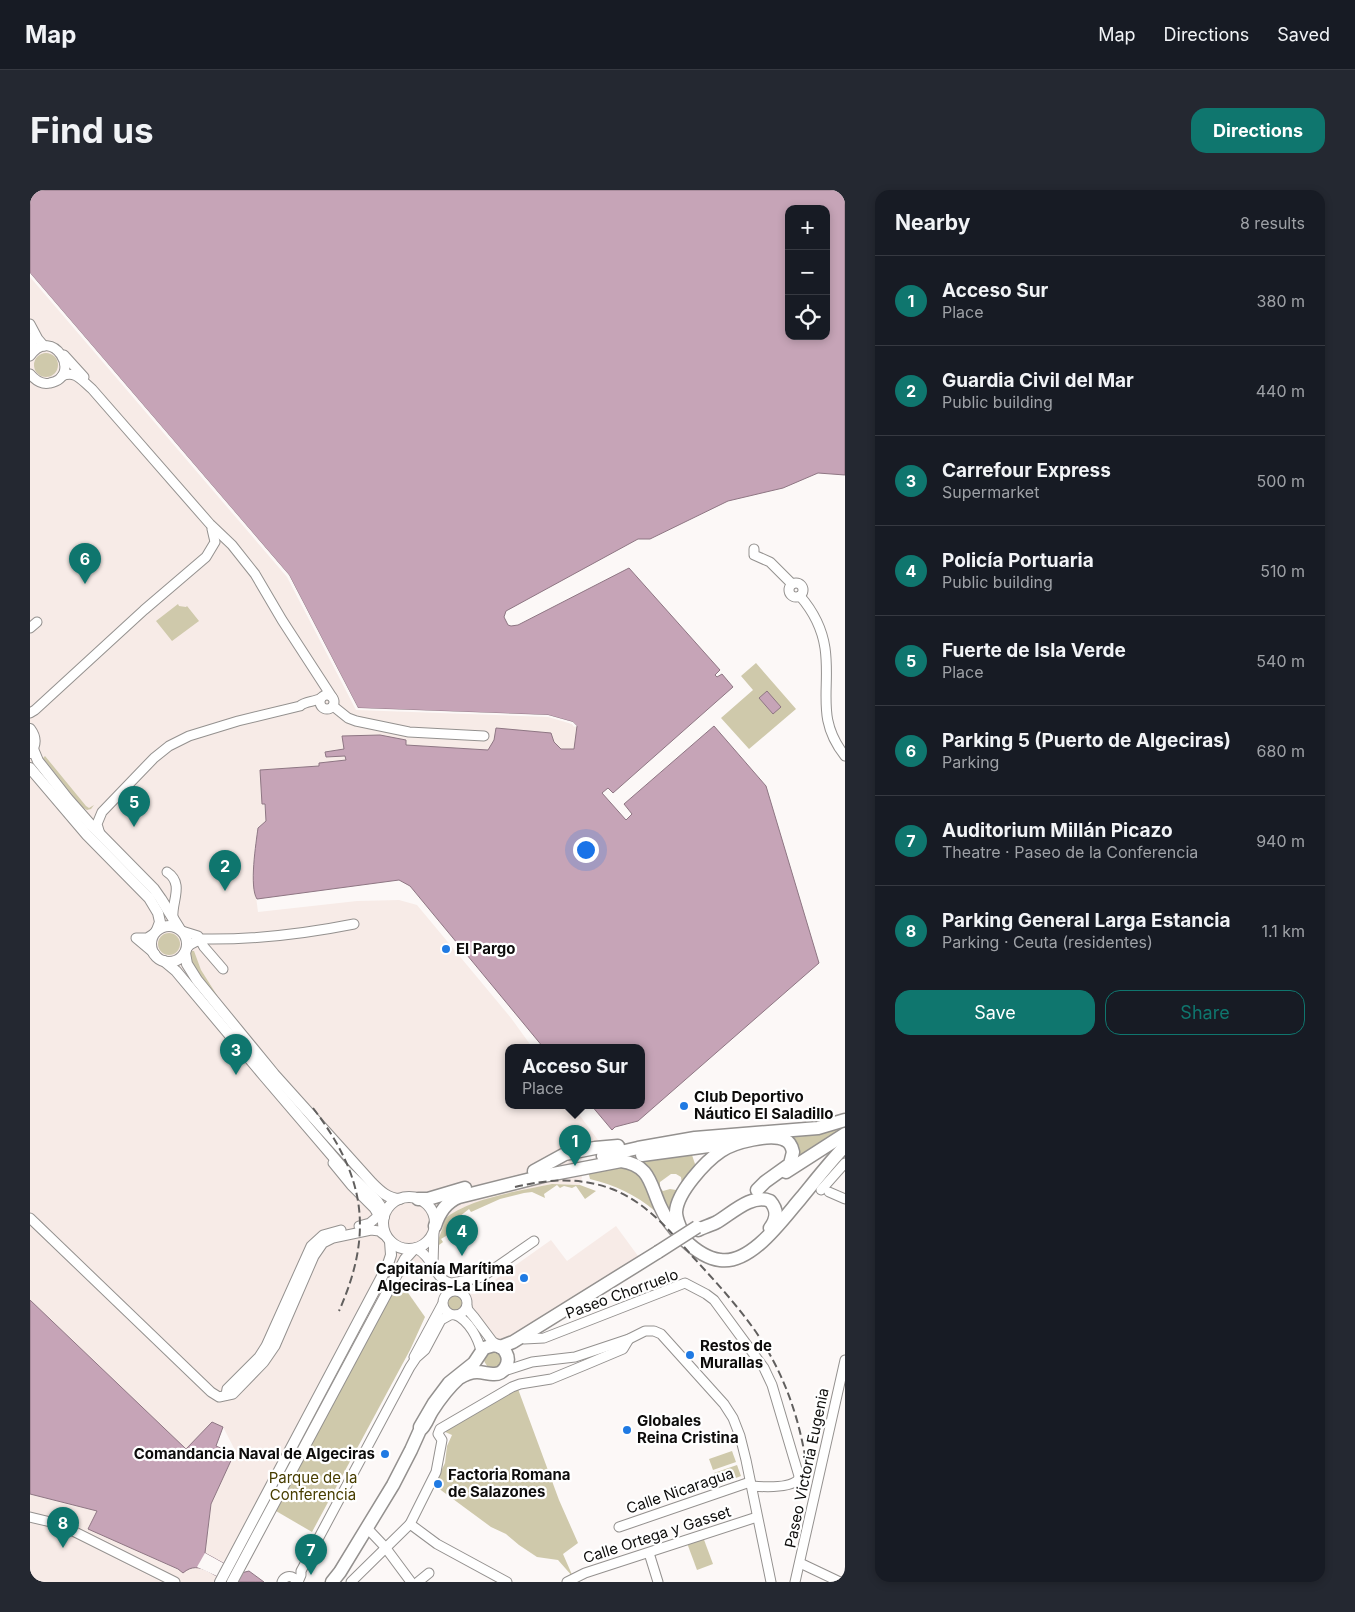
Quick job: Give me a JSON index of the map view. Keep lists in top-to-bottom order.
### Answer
{
  "streets": {
    "street": [
      "Paseo Chorruelo",
      "Paseo Victoria Eugenia",
      "Calle Nicaragua",
      "Calle Ortega y Gasset"
    ]
  },
  "crossings": [
    ["Paseo Chorruelo", "Calle Nicaragua"]
  ],
  "parks": ["Parque de la Conferencia"],
  "places": [
    "El Pargo",
    "Club Deportivo Náutico El Saladillo",
    "Capitanía Marítima Algeciras-La Línea",
    "Restos de Murallas",
    "Globales Reina Cristina",
    "Comandancia Naval de Algeciras",
    "Factoria Romana de Salazones"
  ],
  "page": {
    "header": "Map",
    "nav": ["Map", "Directions", "Saved"],
    "buttons": [
      "Directions",
      ["Save", "Share"]
    ],
    "title": "Find us",
    "heading": ["Nearby", "8 results"],
    "map_buttons": ["+", "−"],
    "list": [
      {
        "mark": "1",
        "name": "Acceso Sur",
        "note": "Place",
        "value": "380 m"
      },
      {
        "mark": "2",
        "name": "Guardia Civil del Mar",
        "note": "Public building",
        "value": "440 m"
      },
      {
        "mark": "3",
        "name": "Carrefour Express",
        "note": "Supermarket",
        "value": "500 m"
      },
      {
        "mark": "4",
        "name": "Policía Portuaria",
        "note": "Public building",
        "value": "510 m"
      },
      {
        "mark": "5",
        "name": "Fuerte de Isla Verde",
        "note": "Place",
        "value": "540 m"
      },
      {
        "mark": "6",
        "name": "Parking 5 (Puerto de Algeciras)",
        "note": "Parking",
        "value": "680 m"
      },
      {
        "mark": "7",
        "name": "Auditorium Millán Picazo",
        "note": "Theatre · Paseo de la Conferencia",
        "value": "940 m"
      },
      {
        "mark": "8",
        "name": "Parking General Larga Estancia",
        "note": "Parking · Ceuta (residentes)",
        "value": "1.1 km"
      }
    ],
    "pins": [
      "6",
      "5",
      "2",
      "3",
      "1",
      "4",
      "8",
      "7"
    ],
    "popup": ["Acceso Sur", "Place"]
  }
}
